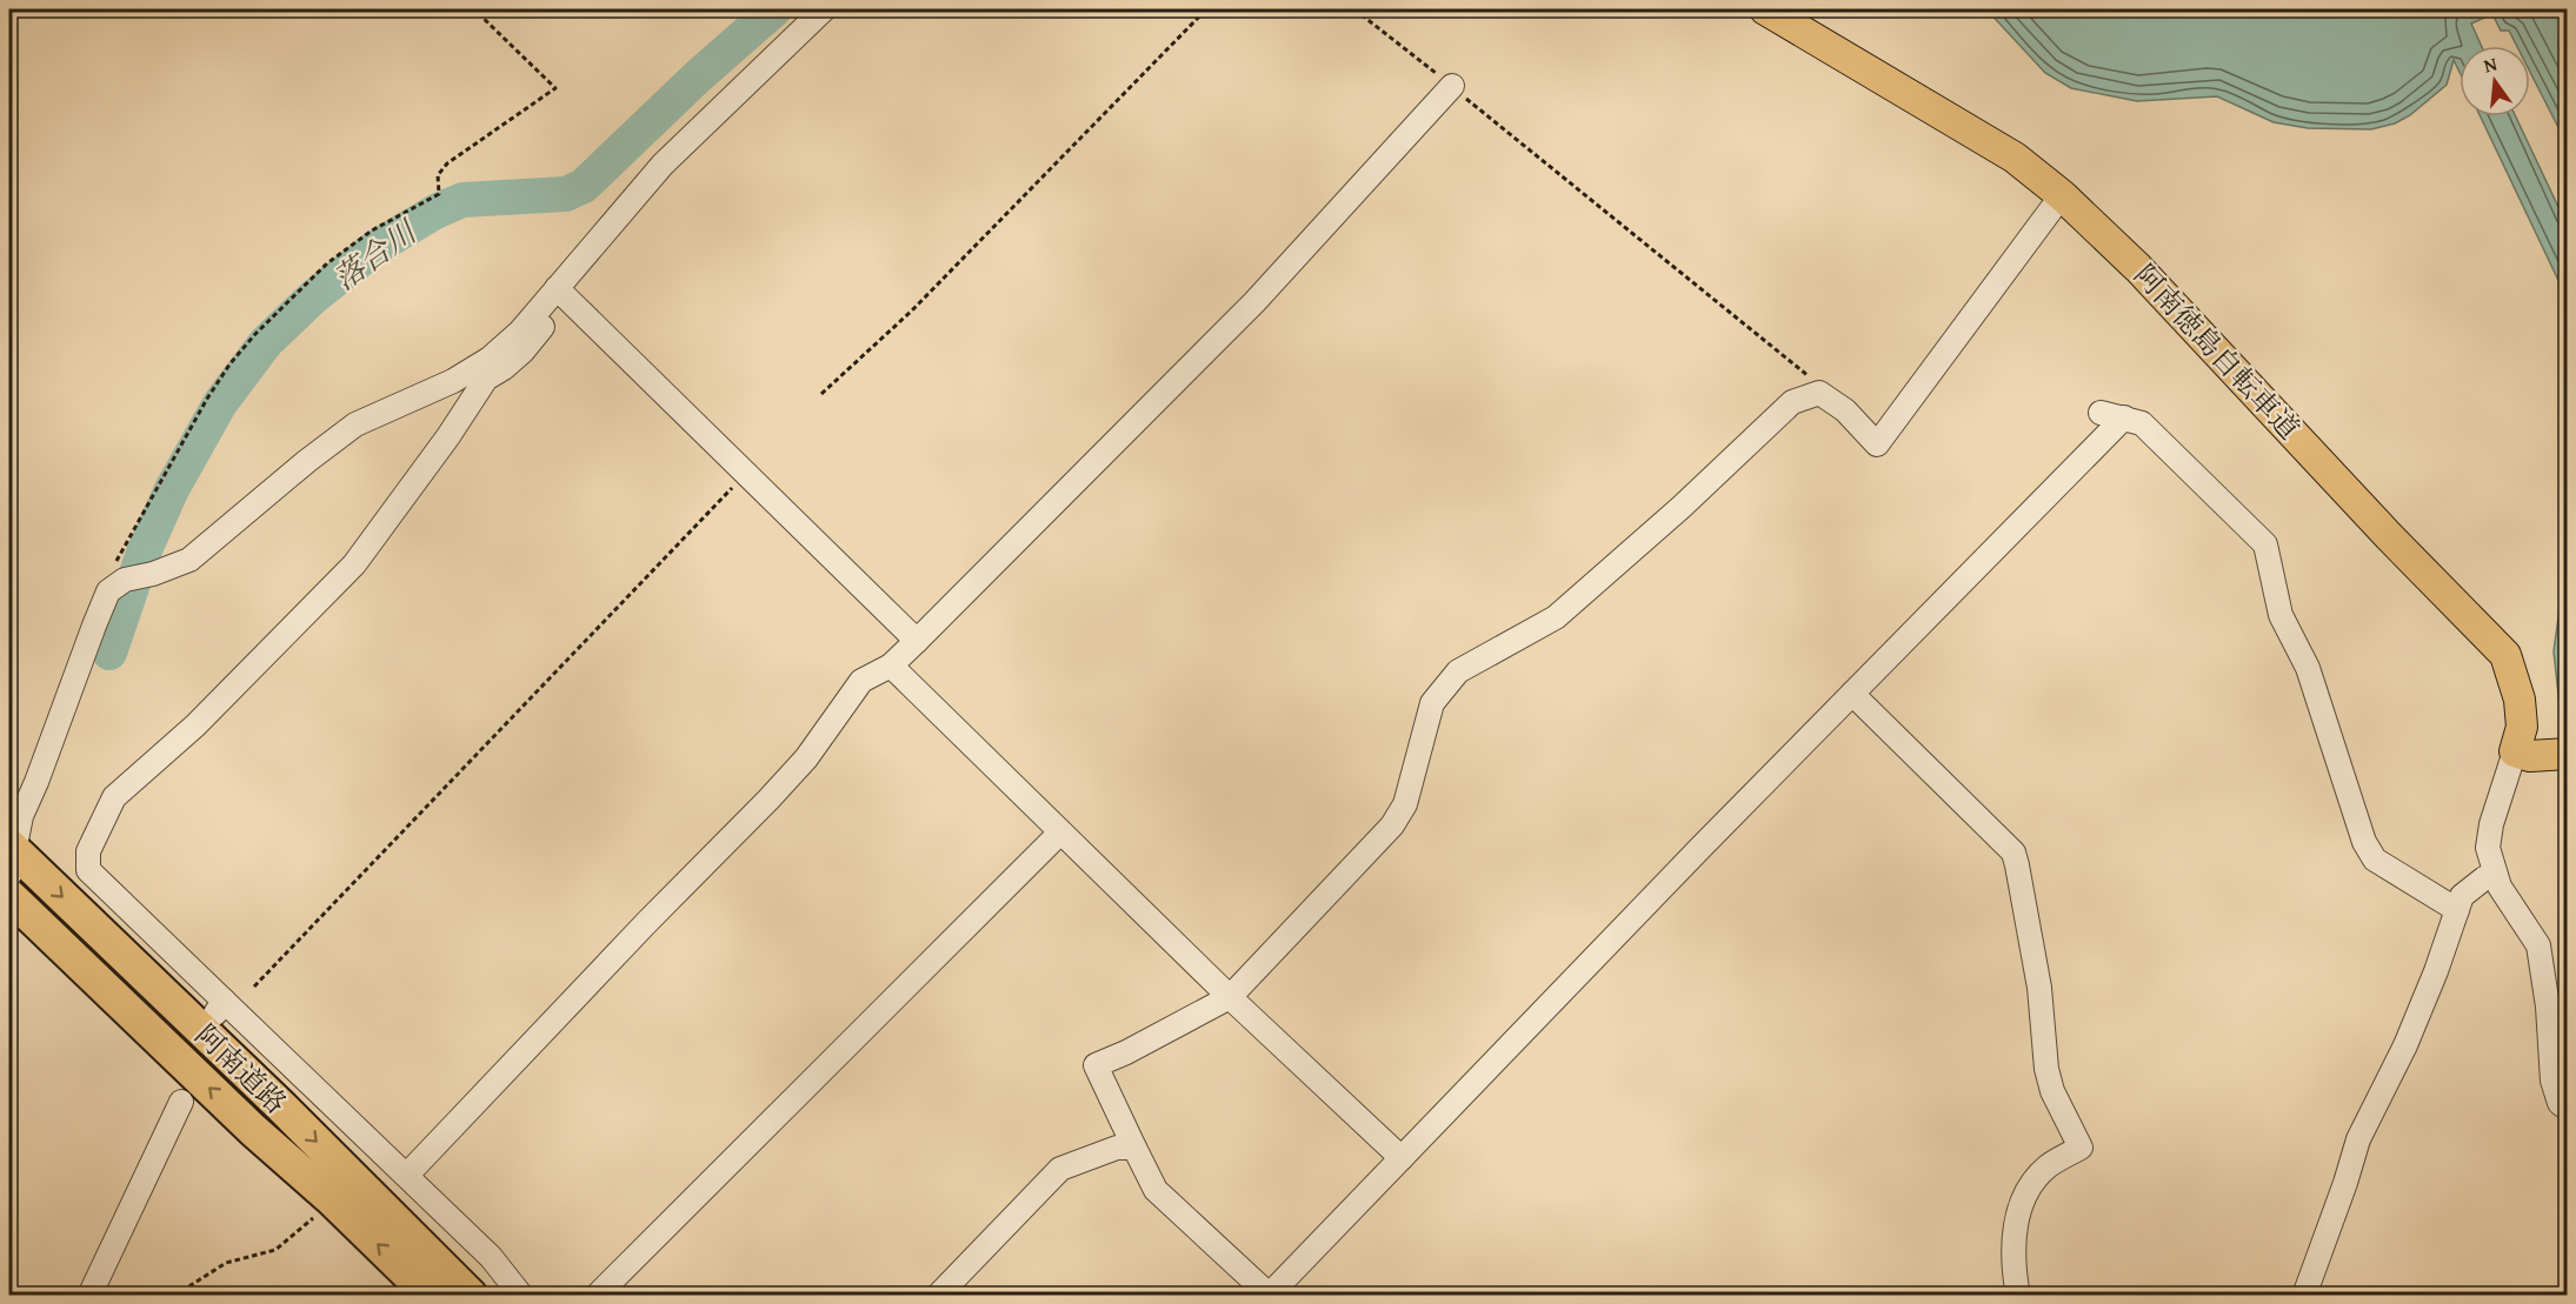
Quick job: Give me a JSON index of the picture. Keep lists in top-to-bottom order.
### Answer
{
  "streets": {
    "highway": ["阿南道路"],
    "main road": ["阿南徳島自転車道"]
  },
  "water": ["落合川"],
  "north": "top"
}
